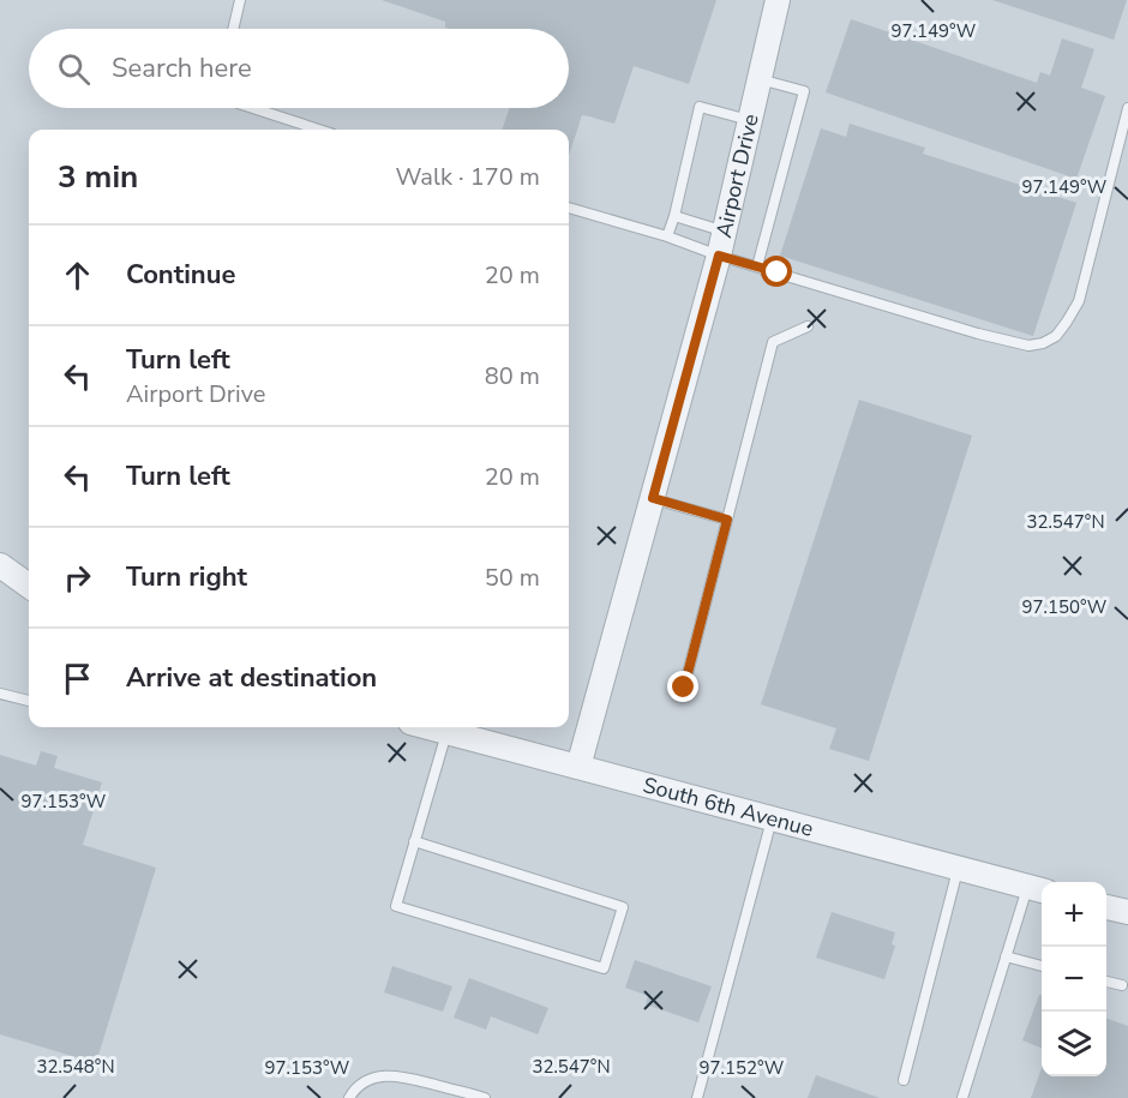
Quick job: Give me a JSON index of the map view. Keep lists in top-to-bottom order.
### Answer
{
  "streets": {
    "street": ["Airport Drive", "South 6th Avenue"]
  },
  "crossings": [
    ["Airport Drive", "South 6th Avenue"]
  ],
  "page": {
    "search": "Search here",
    "heading": ["3 min", "Walk · 170 m"],
    "list": [
      ["Continue", "20 m"],
      ["Turn left", "Airport Drive", "80 m"],
      ["Turn left", "20 m"],
      ["Turn right", "50 m"],
      "Arrive at destination"
    ],
    "map_buttons": ["+", "−"]
  },
  "coordinates": [
    "97.149°W",
    "32.547°N",
    "97.150°W",
    "97.153°W",
    "32.548°N",
    "97.152°W"
  ]
}
